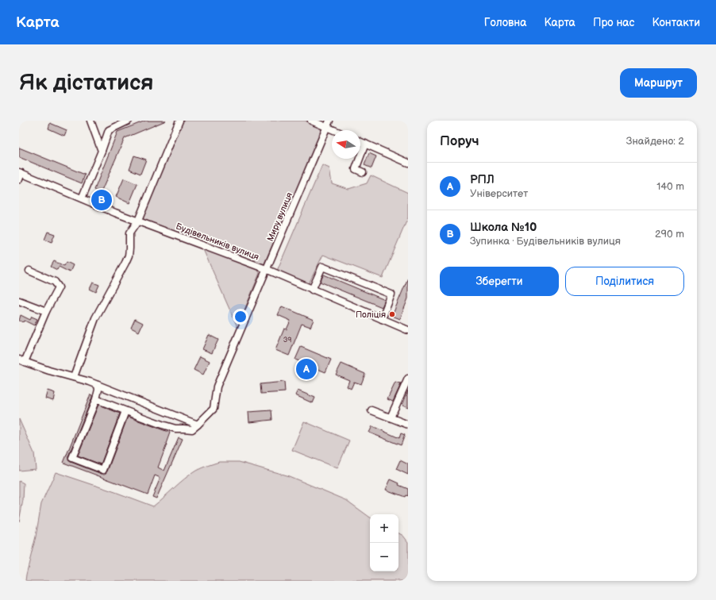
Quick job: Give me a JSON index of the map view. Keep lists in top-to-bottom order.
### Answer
{
  "streets": {
    "street": ["Миру вулиця", "Будівельників вулиця"]
  },
  "crossings": [
    ["Миру вулиця", "Будівельників вулиця"]
  ],
  "places": ["Поліція"],
  "house_numbers": ["39"],
  "north": "left",
  "page": {
    "header": "Карта",
    "nav": [
      "Головна",
      "Карта",
      "Про нас",
      "Контакти"
    ],
    "buttons": [
      "Маршрут",
      ["Зберегти", "Поділитися"]
    ],
    "title": "Як дістатися",
    "heading": ["Поруч", "Знайдено: 2"],
    "list": [
      {
        "mark": "A",
        "name": "РПЛ",
        "note": "Університет",
        "value": "140 m"
      },
      {
        "mark": "B",
        "name": "Школа №10",
        "note": "Зупинка · Будівельників вулиця",
        "value": "290 m"
      }
    ],
    "pins": ["B", "A"],
    "map_buttons": ["+", "−"]
  }
}
